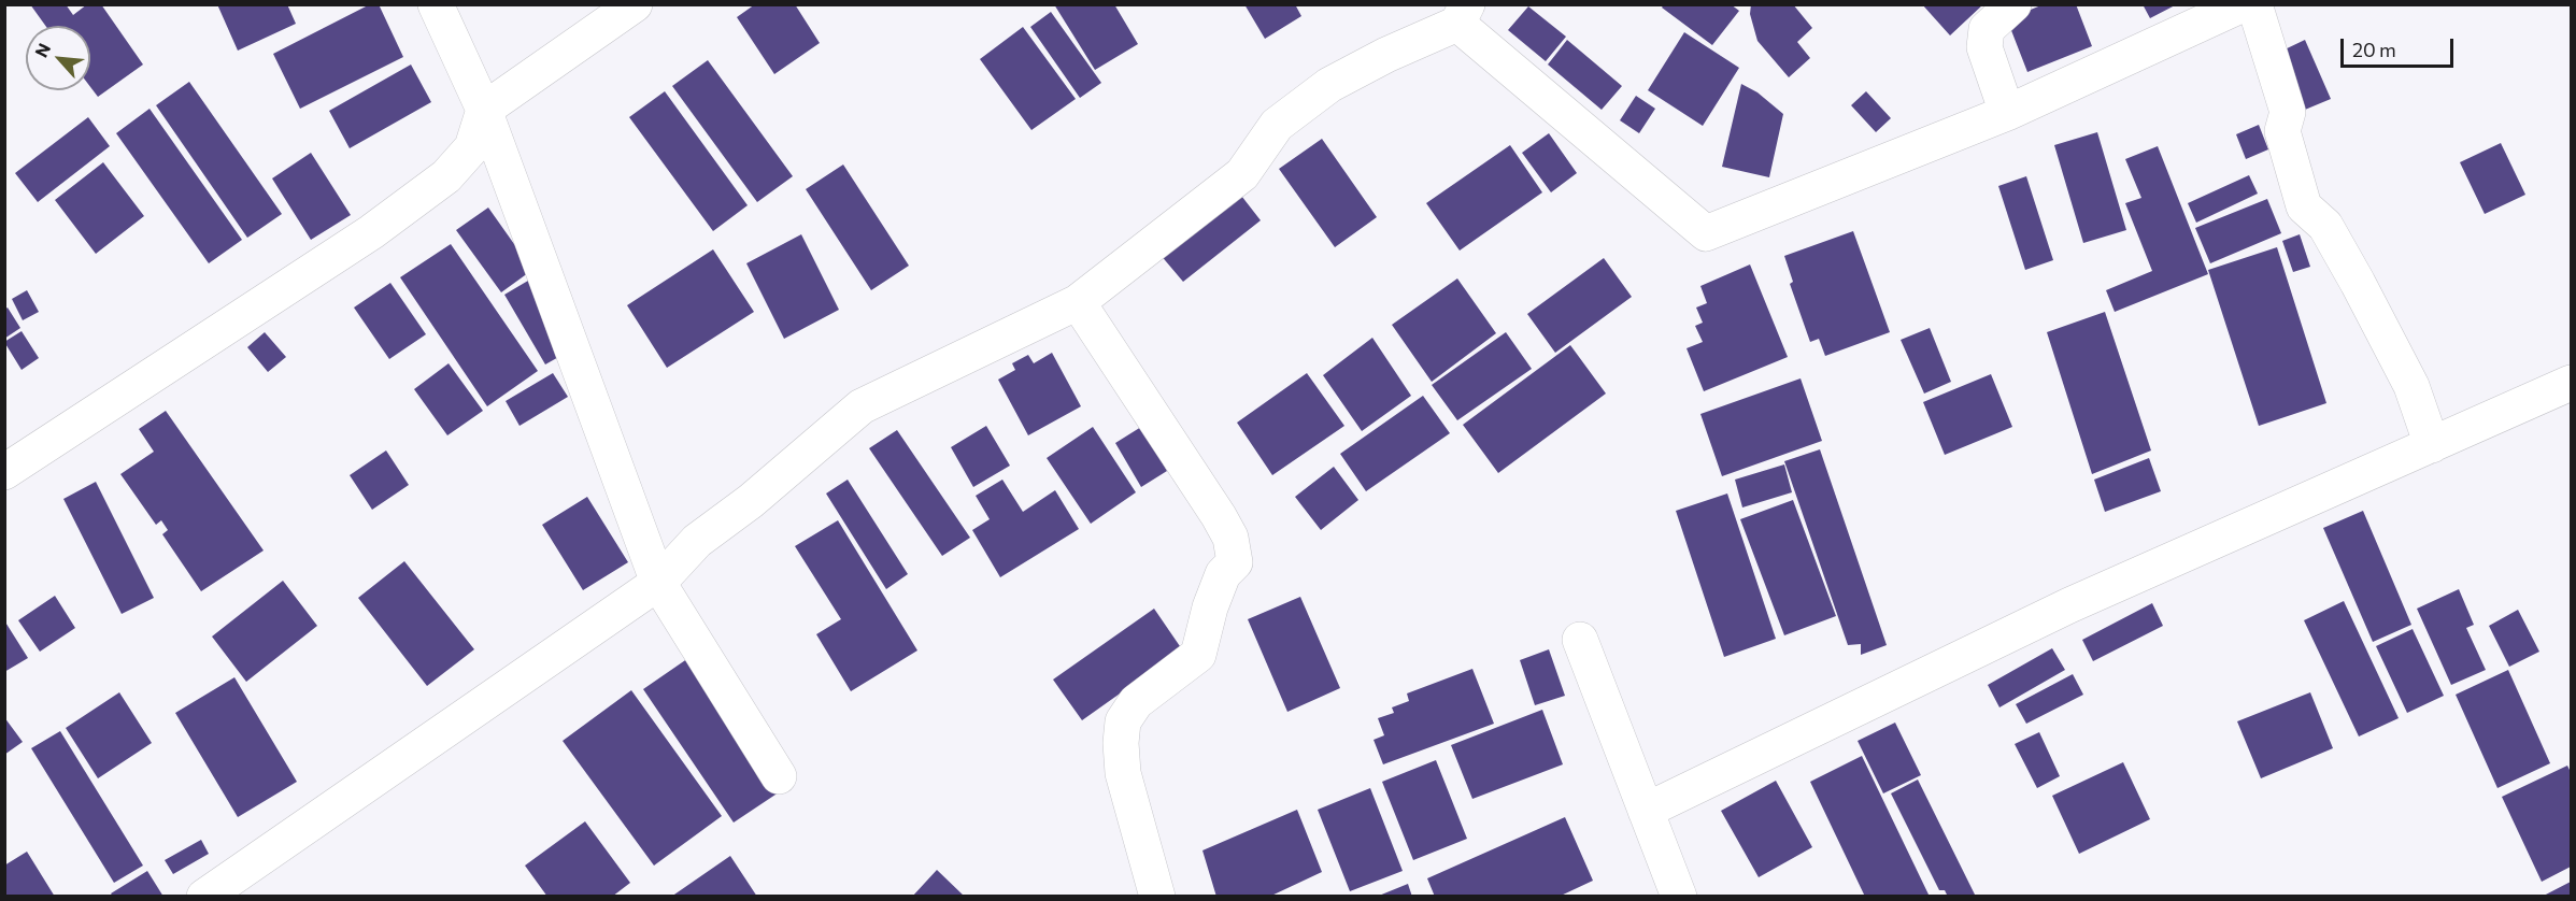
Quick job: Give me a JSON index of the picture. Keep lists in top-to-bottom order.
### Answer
{
  "scale_bar": "20 m",
  "north": "top left"
}
